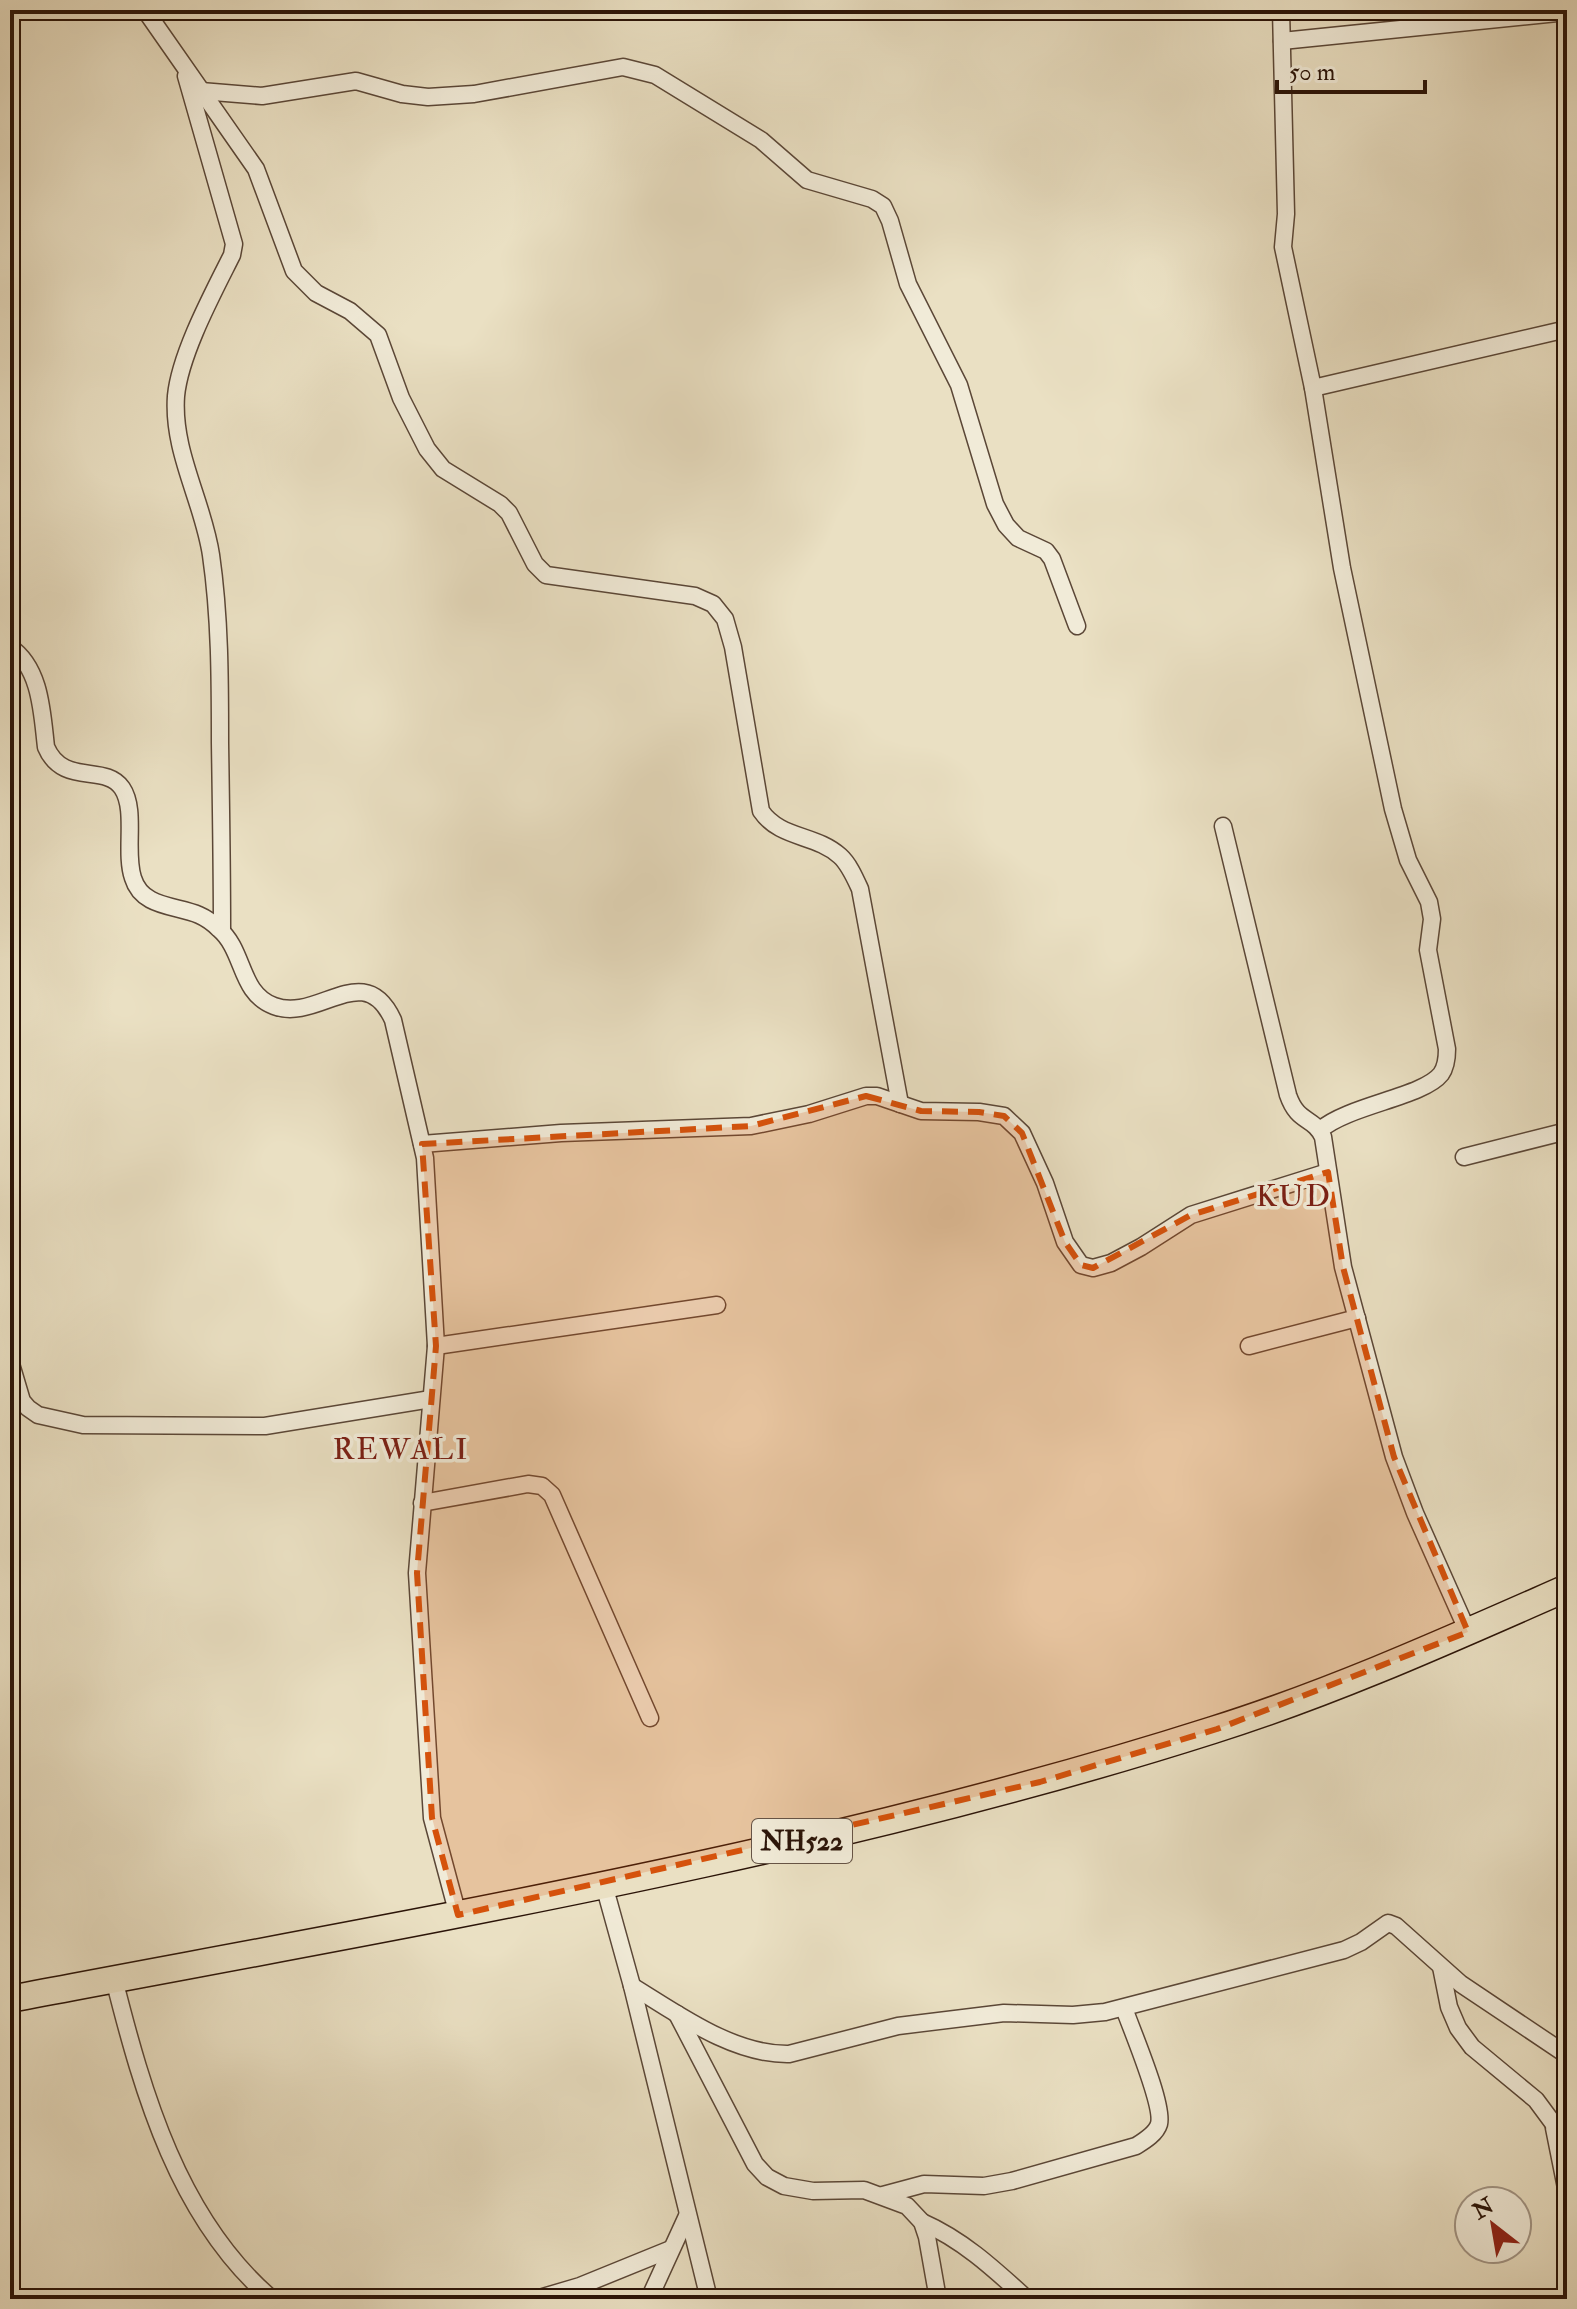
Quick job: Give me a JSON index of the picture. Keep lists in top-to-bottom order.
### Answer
{
  "streets": {
    "highway": ["NH522"]
  },
  "districts": ["KUD", "REWALI"],
  "scale_bar": "50 m",
  "north": "top left"
}
